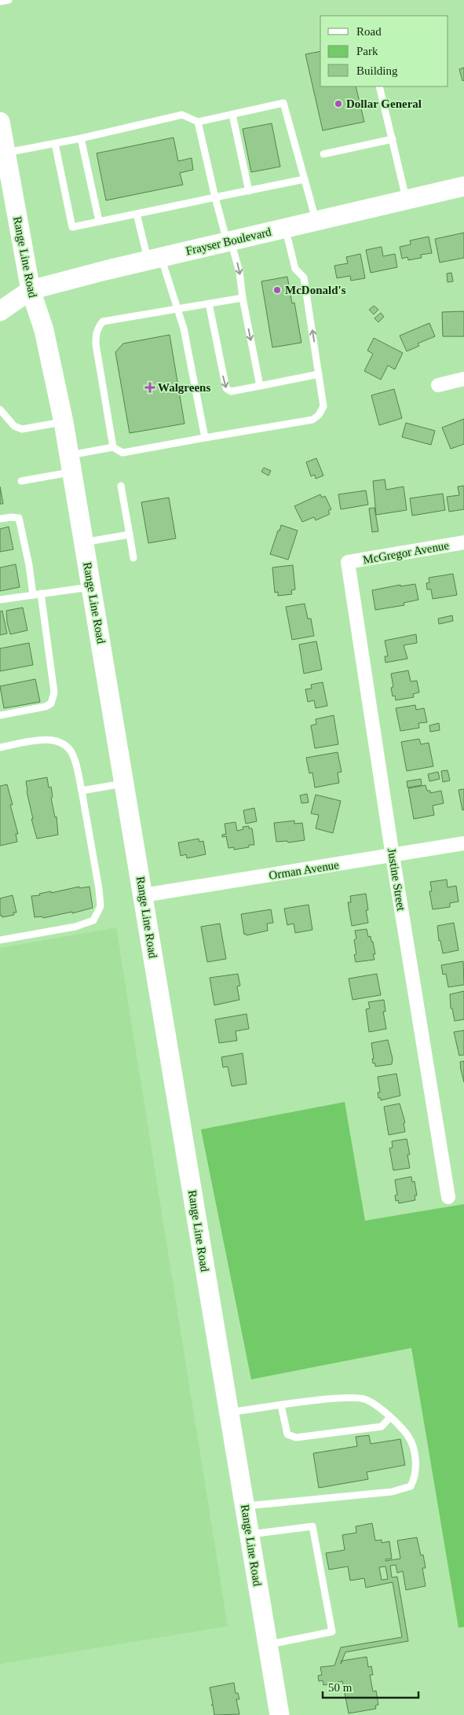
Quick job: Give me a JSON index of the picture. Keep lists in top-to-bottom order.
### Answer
{
  "streets": {
    "main road": ["Frayser Boulevard", "Range Line Road"],
    "street": ["McGregor Avenue", "Orman Avenue", "Justine Street"]
  },
  "crossings": [
    ["Frayser Boulevard", "Range Line Road"],
    ["Range Line Road", "Orman Avenue"],
    ["McGregor Avenue", "Justine Street"],
    ["Orman Avenue", "Justine Street"]
  ],
  "places": {
    "other": ["Dollar General", "McDonald's"],
    "health": ["Walgreens"]
  },
  "legend": ["Road", "Park", "Building"],
  "scale_bar": "50 m"
}
